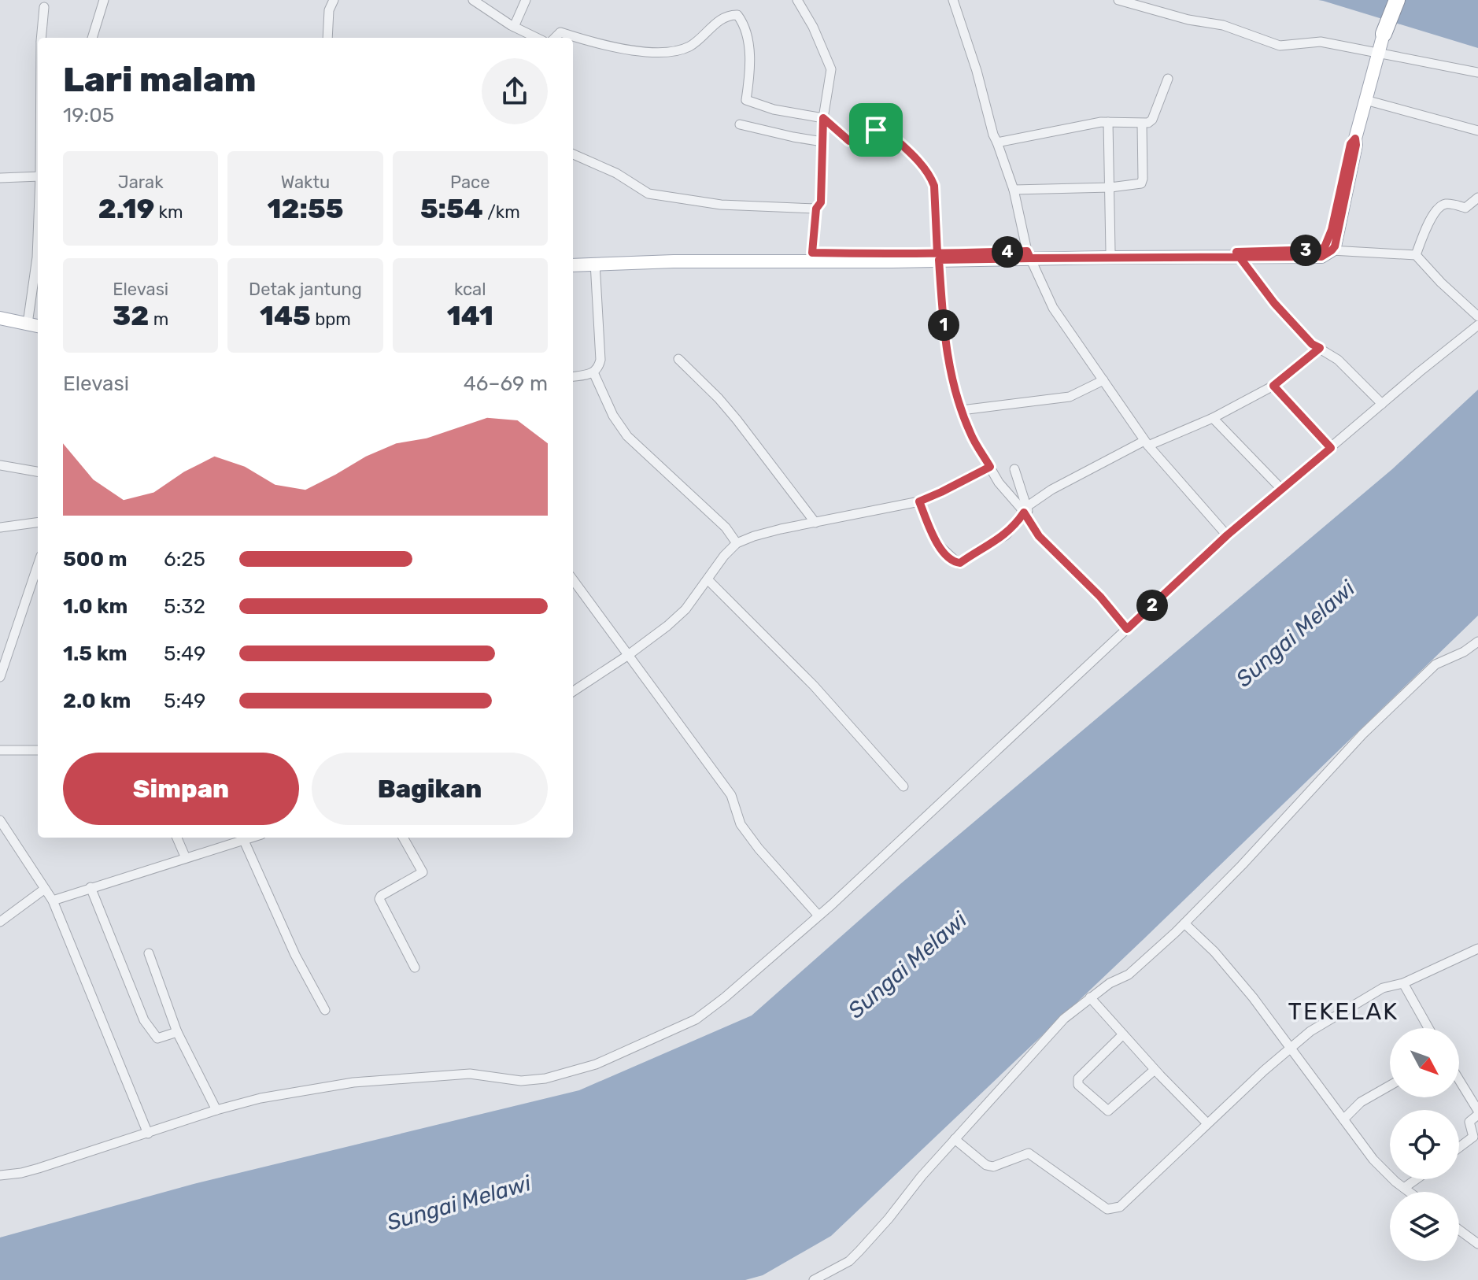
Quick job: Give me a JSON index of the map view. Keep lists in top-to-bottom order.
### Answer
{
  "districts": ["TEKELAK"],
  "water": ["Sungai Melawi"],
  "north": "bottom right",
  "page": {
    "heading": ["Lari malam", "19:05"],
    "stats": [
      ["Jarak", "2.19 km"],
      ["Waktu", "12:55"],
      ["Pace", "5:54 /km"],
      ["Elevasi", "32 m"],
      ["Detak jantung", "145 bpm"],
      ["kcal", "141"]
    ],
    "pins": [
      "3",
      "4",
      "1",
      "2"
    ],
    "chart": ["Elevasi", "46–69 m"],
    "list": [
      {
        "name": "500 m",
        "note": "6:25"
      },
      {
        "name": "1.0 km",
        "note": "5:32"
      },
      {
        "name": "1.5 km",
        "note": "5:49"
      },
      {
        "name": "2.0 km",
        "note": "5:49"
      }
    ],
    "buttons": ["Simpan", "Bagikan"]
  }
}
